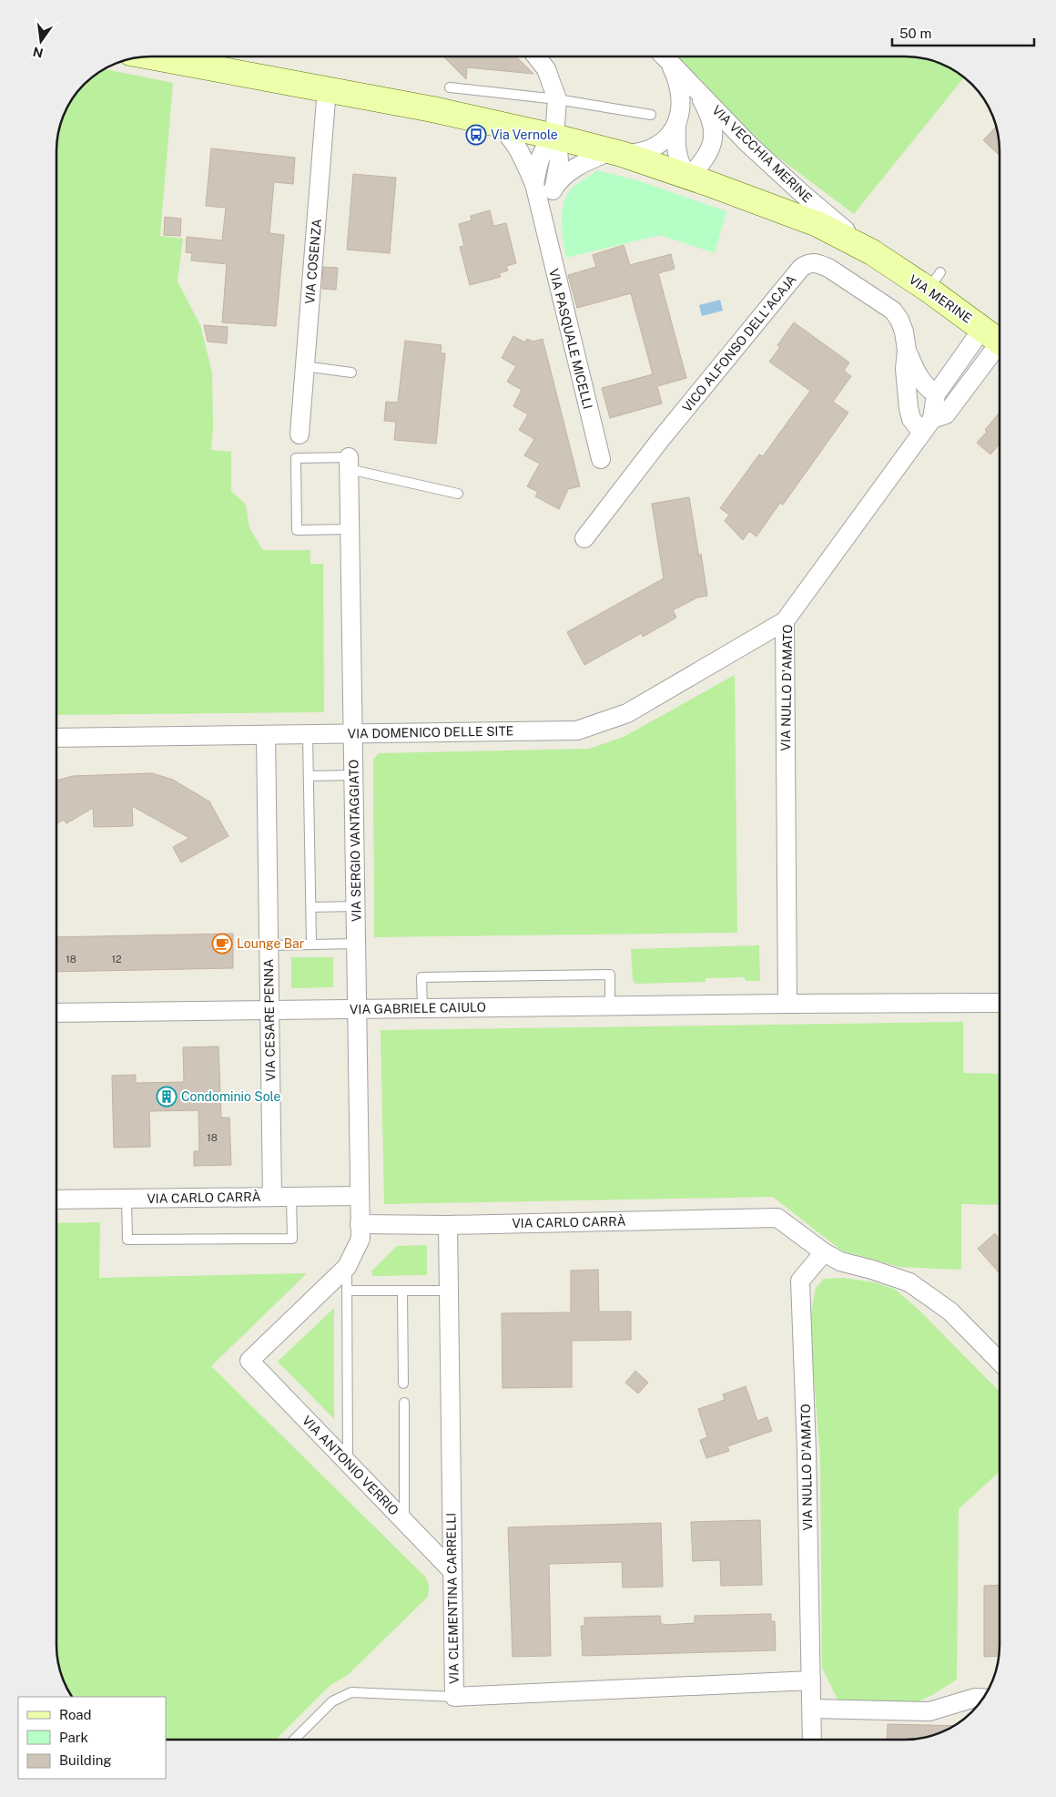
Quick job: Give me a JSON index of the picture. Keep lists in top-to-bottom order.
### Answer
{
  "streets": {
    "main road": ["VIA MERINE"],
    "street": [
      "VIA VECCHIA MERINE",
      "VIA COSENZA",
      "VIA PASQUALE MICELLI",
      "VICO ALFONSO DELL'ACAJA",
      "VIA NULLO D'AMATO",
      "VIA DOMENICO DELLE SITE",
      "VIA SERGIO VANTAGGIATO",
      "VIA GABRIELE CAIULO",
      "VIA CESARE PENNA",
      "VIA CARLO CARRÀ",
      "VIA ANTONIO VERRIO",
      "VIA CLEMENTINA CARRELLI"
    ]
  },
  "crossings": [
    ["VIA VECCHIA MERINE", "VIA MERINE"],
    ["VIA MERINE", "VIA NULLO D'AMATO"],
    ["VICO ALFONSO DELL'ACAJA", "VIA NULLO D'AMATO"],
    ["VIA NULLO D'AMATO", "VIA DOMENICO DELLE SITE"],
    ["VIA NULLO D'AMATO", "VIA GABRIELE CAIULO"],
    ["VIA NULLO D'AMATO", "VIA CARLO CARRÀ"],
    ["VIA NULLO D'AMATO", "VIA CLEMENTINA CARRELLI"],
    ["VIA DOMENICO DELLE SITE", "VIA SERGIO VANTAGGIATO"],
    ["VIA DOMENICO DELLE SITE", "VIA CESARE PENNA"],
    ["VIA SERGIO VANTAGGIATO", "VIA GABRIELE CAIULO"],
    ["VIA SERGIO VANTAGGIATO", "VIA CARLO CARRÀ"],
    ["VIA SERGIO VANTAGGIATO", "VIA ANTONIO VERRIO"],
    ["VIA GABRIELE CAIULO", "VIA CESARE PENNA"],
    ["VIA CESARE PENNA", "VIA CARLO CARRÀ"],
    ["VIA CARLO CARRÀ", "VIA CLEMENTINA CARRELLI"],
    ["VIA ANTONIO VERRIO", "VIA CLEMENTINA CARRELLI"]
  ],
  "places": {
    "bus stop": ["Via Vernole"],
    "cafe": ["Lounge Bar"],
    "building": ["Condominio Sole"]
  },
  "house_numbers": ["18", "12", "18"],
  "legend": ["Road", "Park", "Building"],
  "scale_bar": "50 m",
  "north": "bottom"
}
